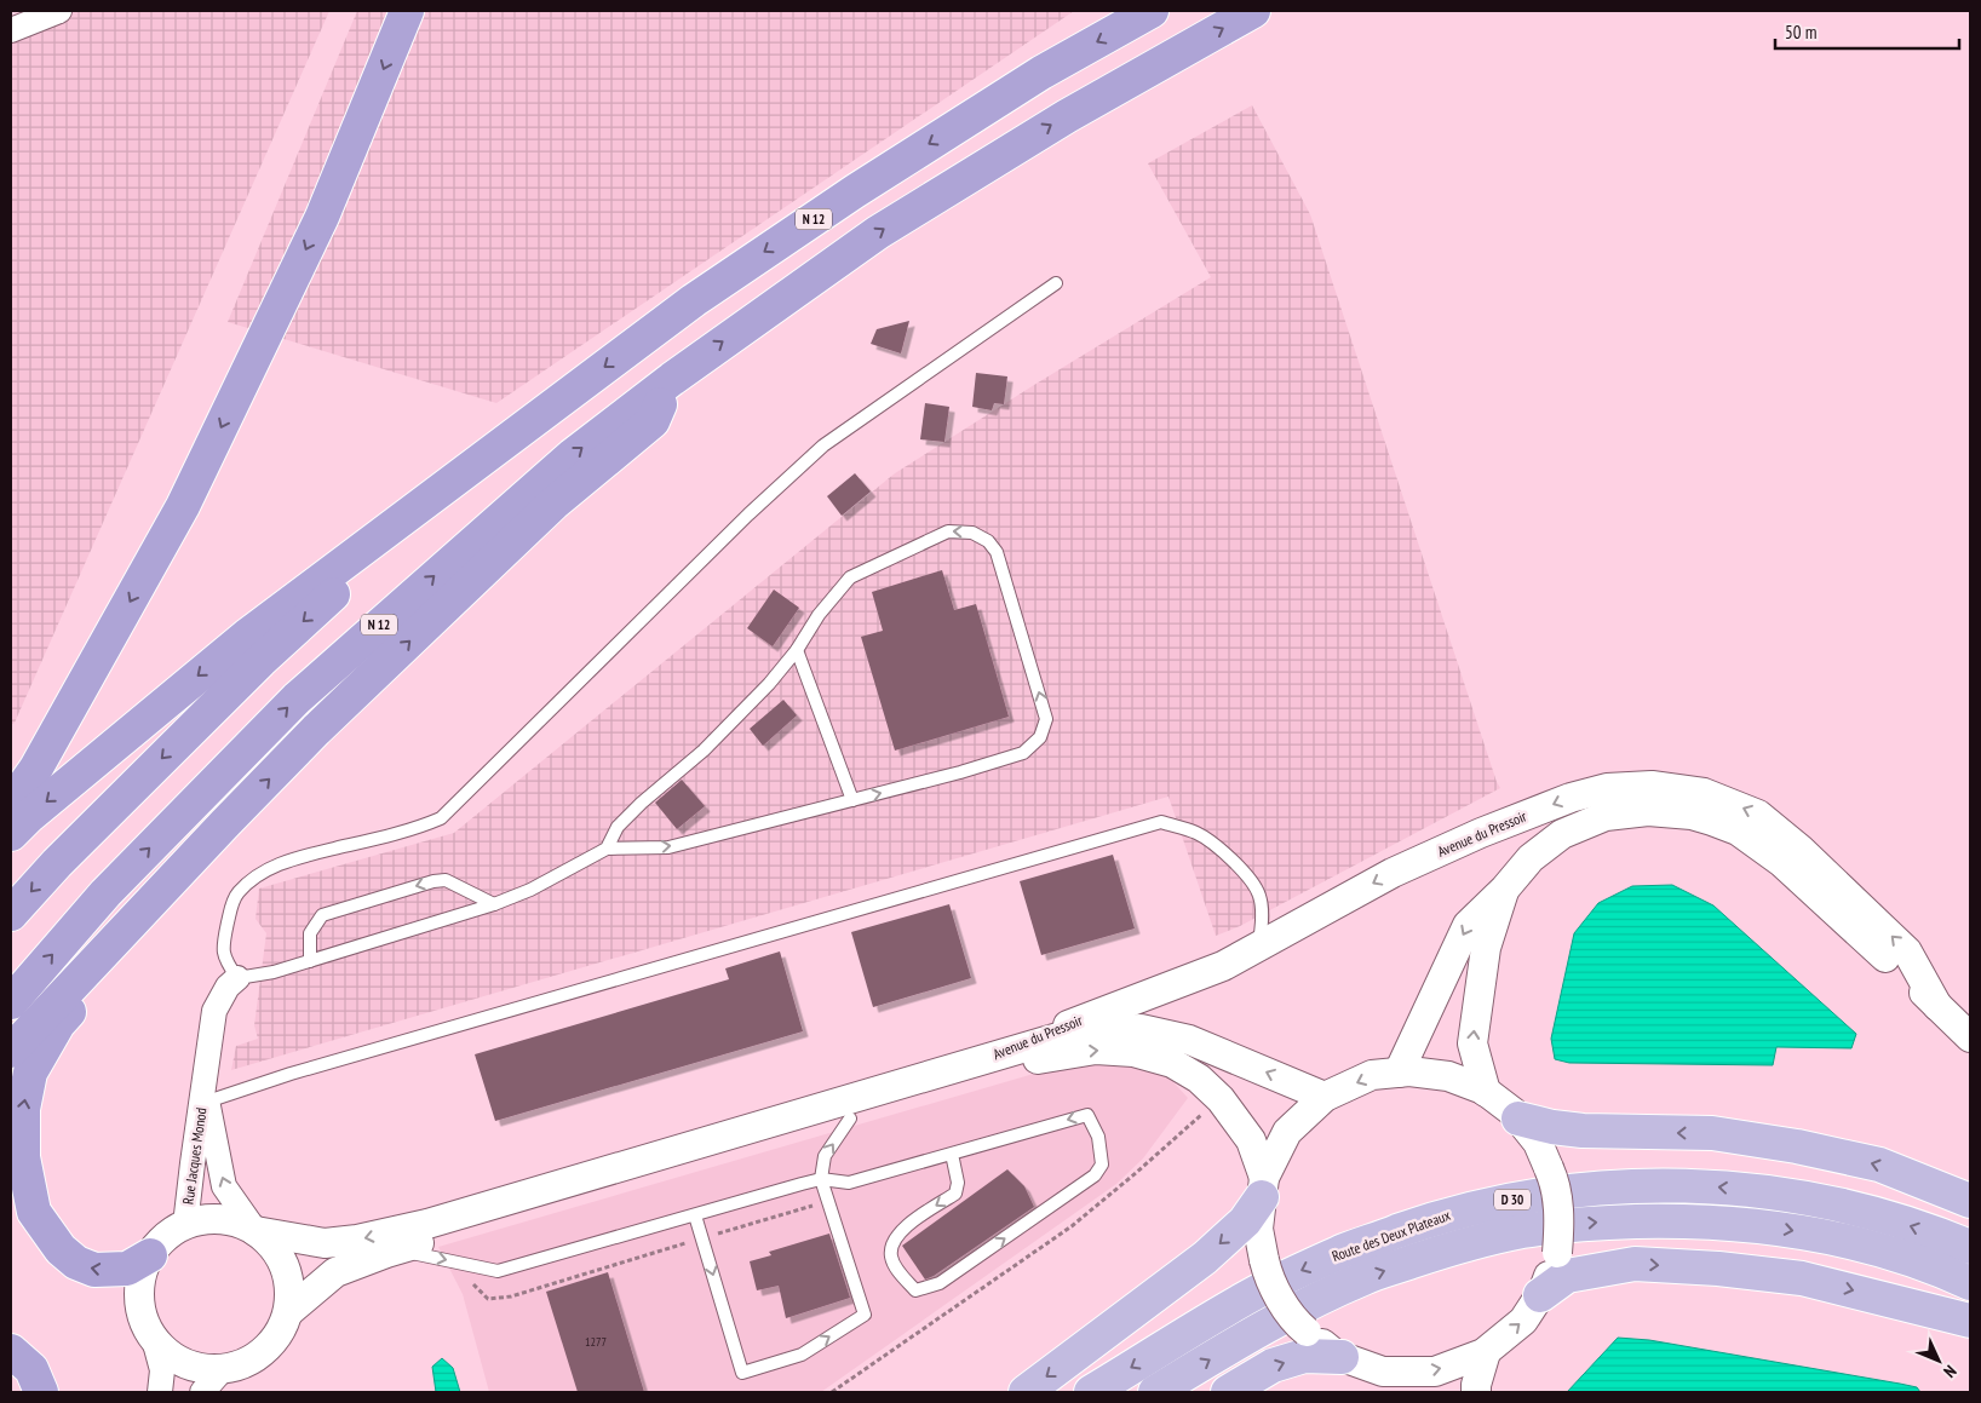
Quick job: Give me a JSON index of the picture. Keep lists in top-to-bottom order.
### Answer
{
  "streets": {
    "highway": ["N 12"],
    "main road": ["D 30", "Route des Deux Plateaux"],
    "street": ["Avenue du Pressoir", "Rue Jacques Monod"]
  },
  "one_way": ["Rue Jacques Monod"],
  "house_numbers": ["1277"],
  "scale_bar": "50 m",
  "north": "bottom right"
}
